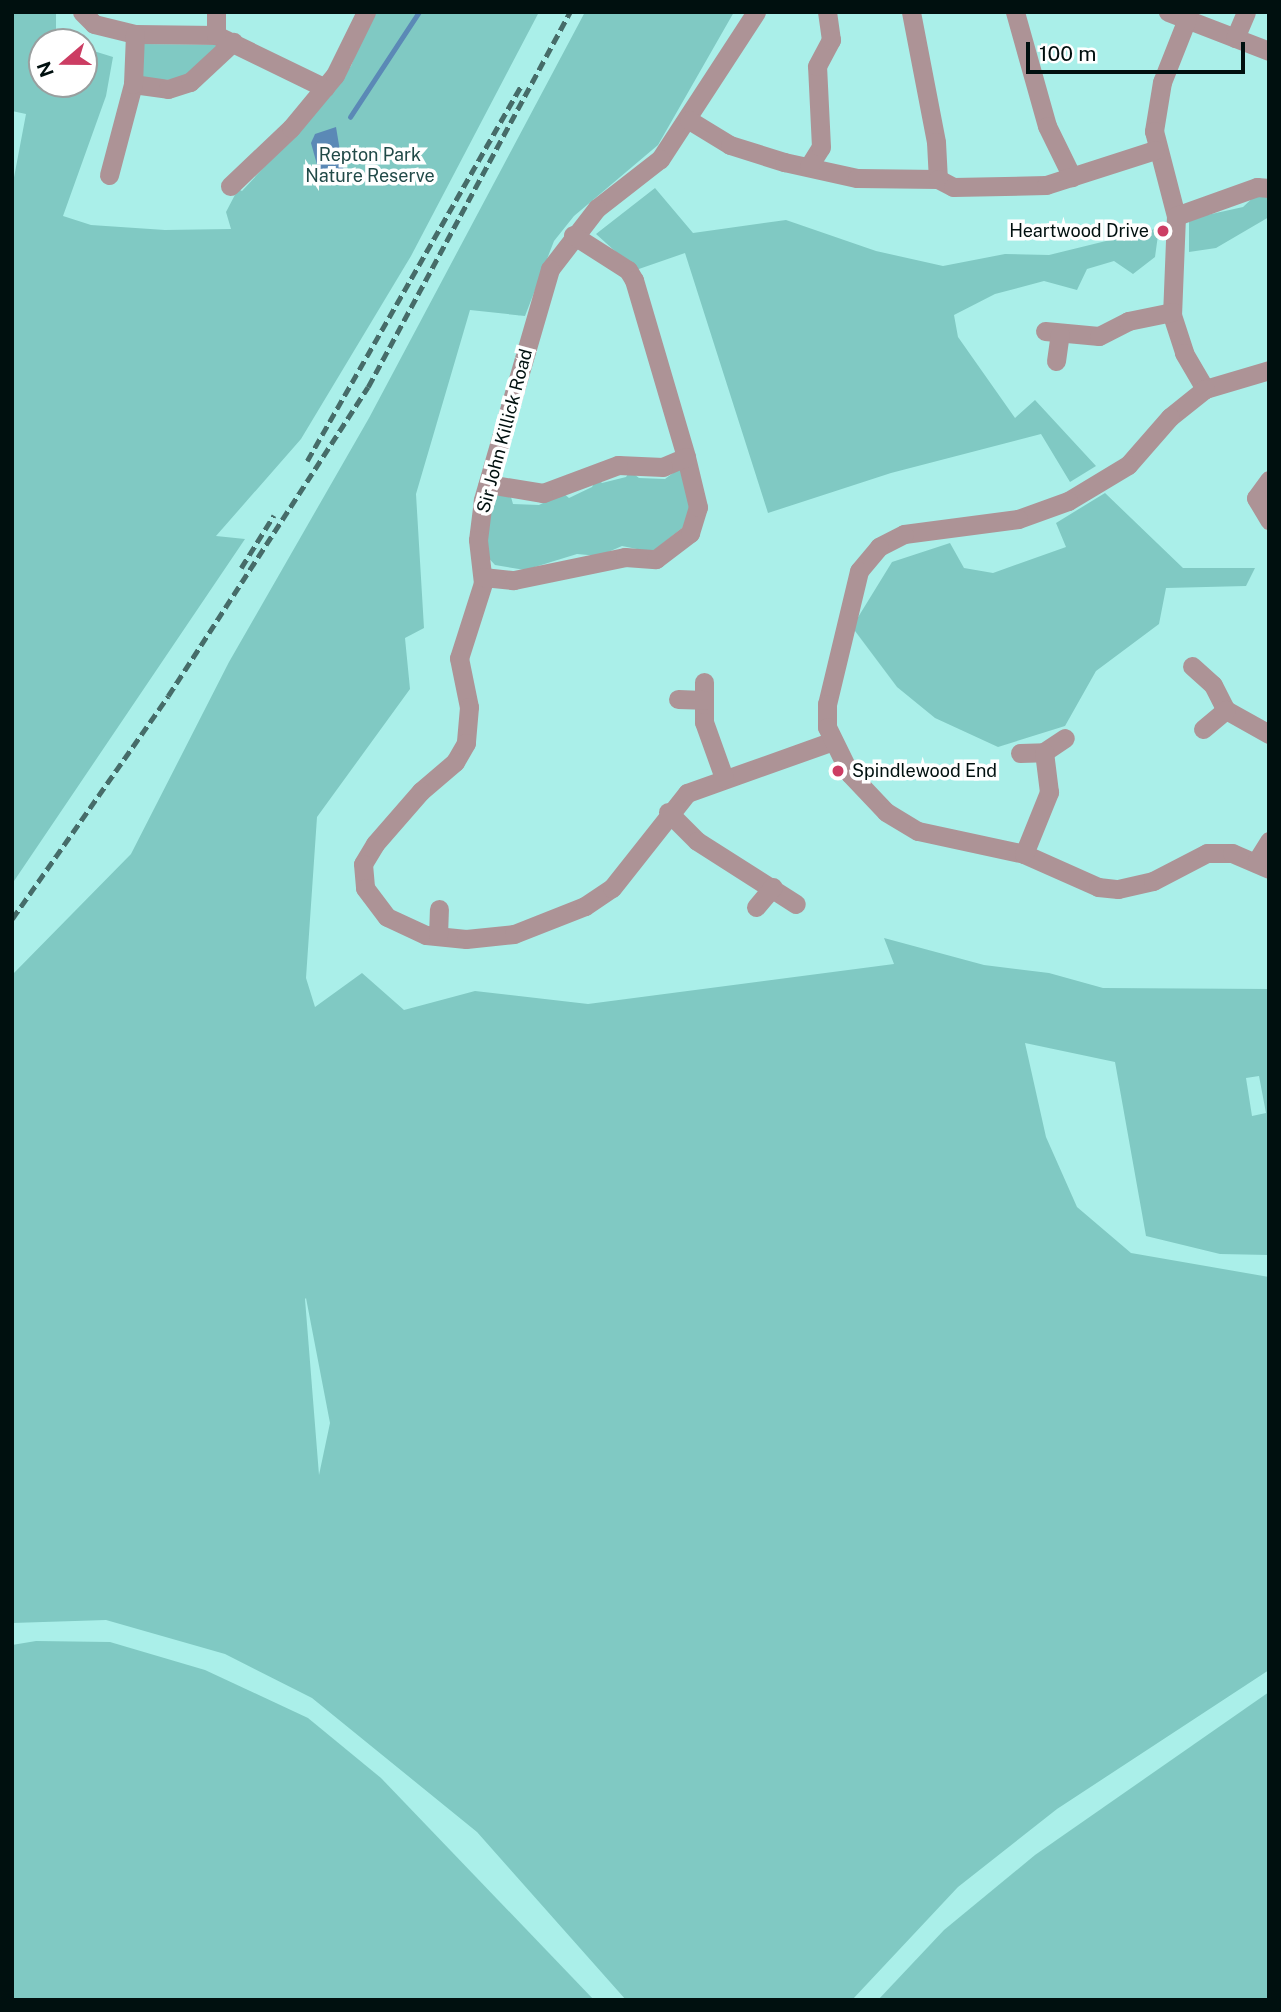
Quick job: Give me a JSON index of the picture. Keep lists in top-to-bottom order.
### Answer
{
  "streets": {
    "street": ["Sir John Killick Road"]
  },
  "parks": ["Repton Park Nature Reserve"],
  "places": ["Heartwood Drive", "Spindlewood End"],
  "scale_bar": "100 m",
  "north": "left"
}
